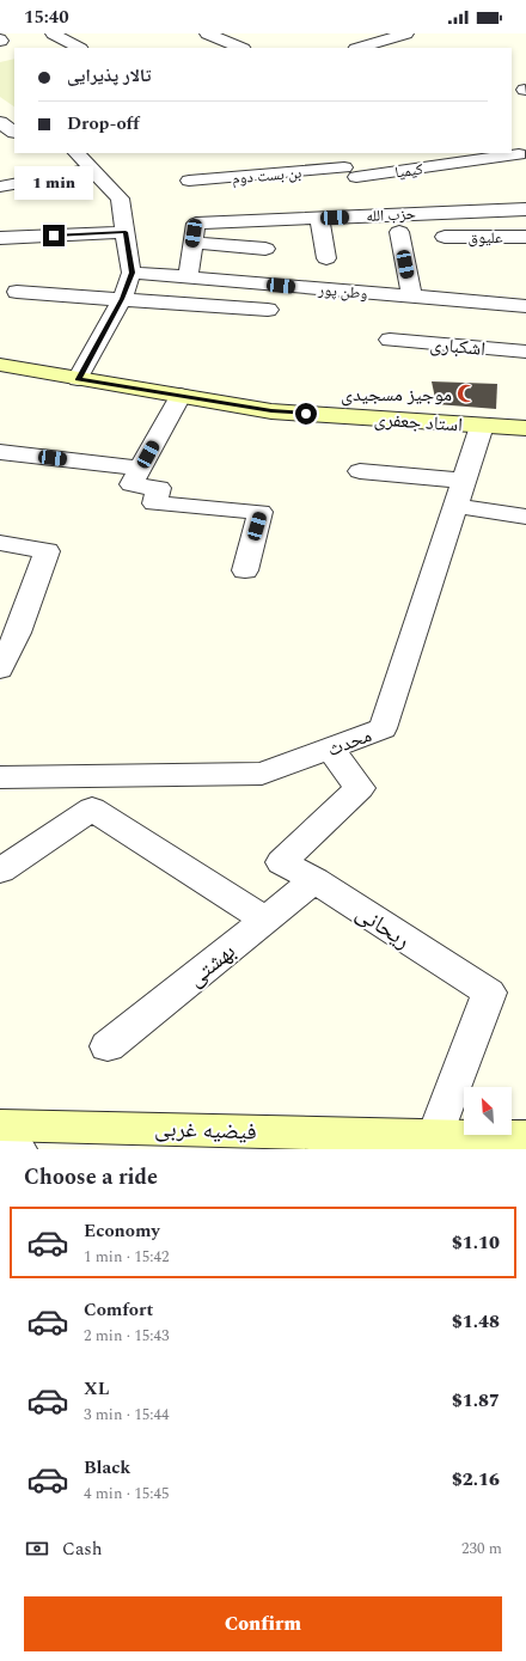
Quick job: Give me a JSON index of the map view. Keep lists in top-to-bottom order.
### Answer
{
  "streets": {
    "main road": ["استاد جعفری", "فیضیه غربی"],
    "street": [
      "کیمیا",
      "بن بست دوم",
      "حزب الله",
      "علیوق",
      "وطن پور",
      "اشکباری",
      "محدث",
      "ریحانی",
      "بهشتی"
    ]
  },
  "crossings": [
    ["کیمیا", "بن بست دوم"],
    ["حزب الله", "وطن پور"],
    ["استاد جعفری", "محدث"],
    ["محدث", "ریحانی"],
    ["ریحانی", "بهشتی"],
    ["ریحانی", "فیضیه غربی"]
  ],
  "places": {
    "mosque": ["موجیز مسجیدی"]
  },
  "north": "top left",
  "page": {
    "status": "15:40",
    "banner": ["تالار پذیرایی", "Drop-off"],
    "bubble": "1 min",
    "heading": "Choose a ride",
    "list": [
      {
        "name": "Economy",
        "note": "1 min · 15:42",
        "value": "$1.10"
      },
      {
        "name": "Comfort",
        "note": "2 min · 15:43",
        "value": "$1.48"
      },
      {
        "name": "XL",
        "note": "3 min · 15:44",
        "value": "$1.87"
      },
      {
        "name": "Black",
        "note": "4 min · 15:45",
        "value": "$2.16"
      }
    ],
    "pay": ["Cash", "230 m"],
    "buttons": "Confirm"
  }
}
